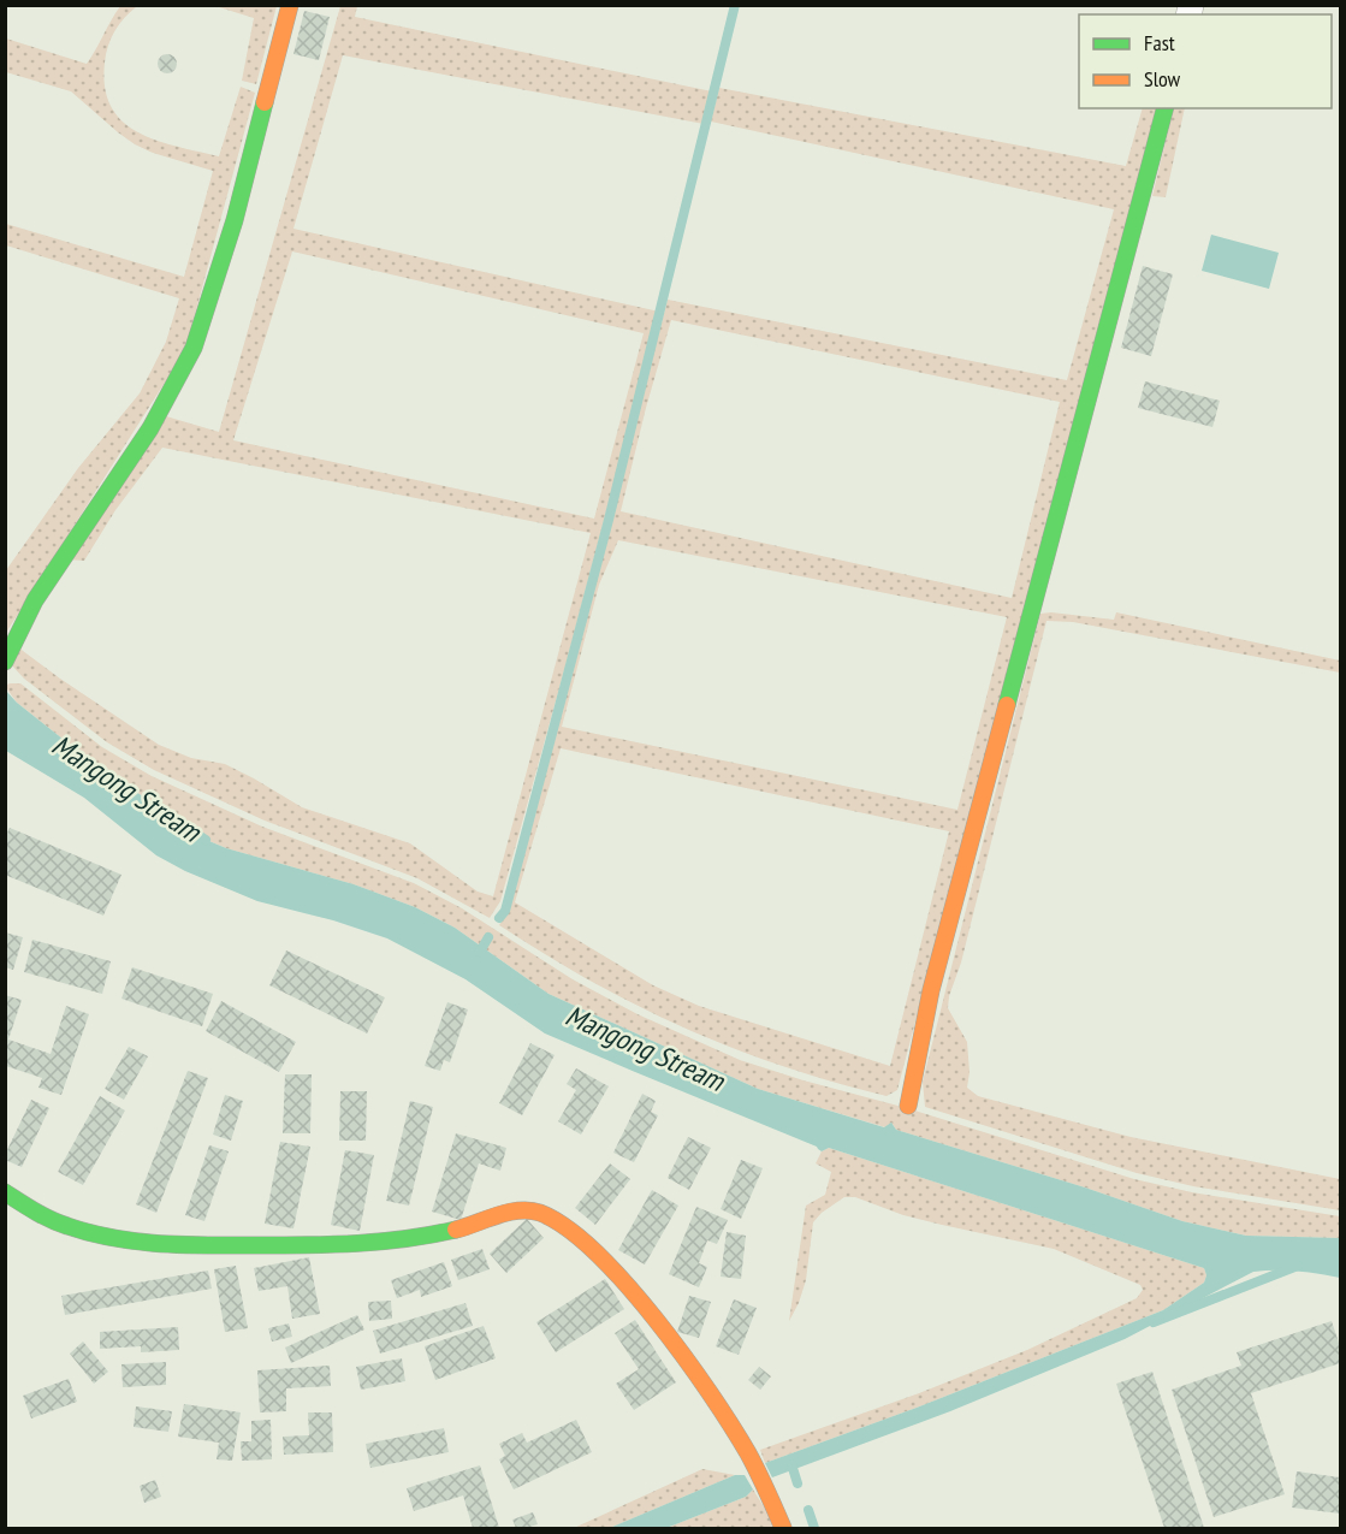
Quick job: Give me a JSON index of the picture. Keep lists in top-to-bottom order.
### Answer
{
  "water": ["Mangong Stream"],
  "legend": ["Fast", "Slow"]
}
